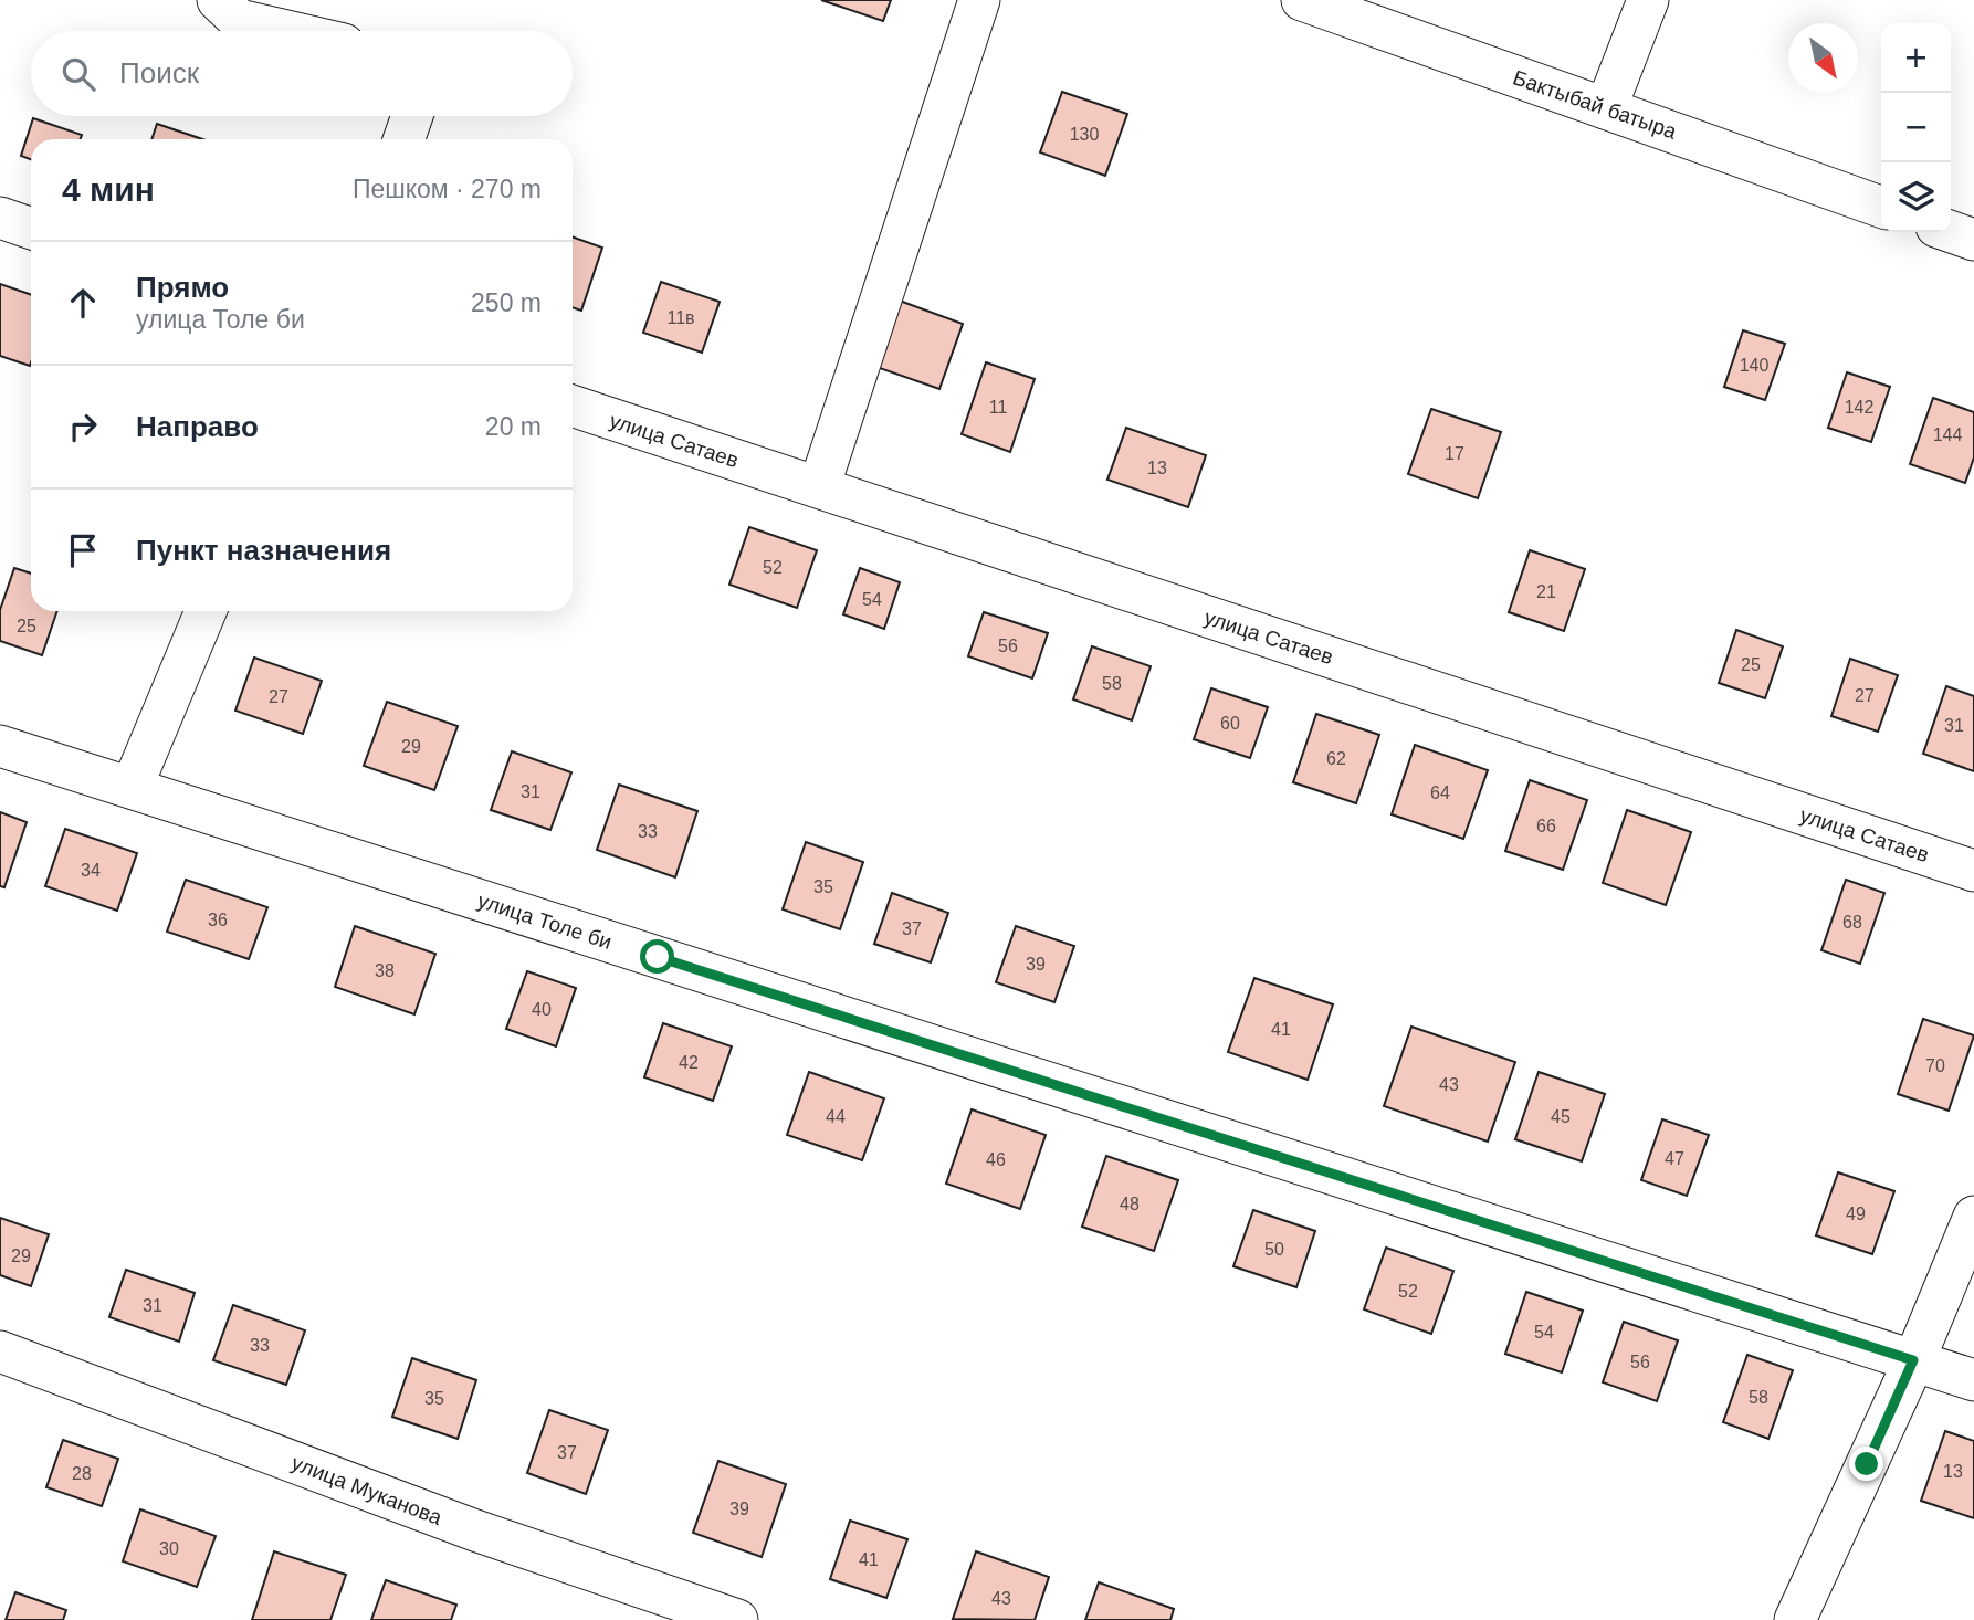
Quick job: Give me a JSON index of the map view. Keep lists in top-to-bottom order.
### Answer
{
  "streets": {
    "street": [
      "Бактыбай батыра",
      "улица Сатаев",
      "улица Толе би",
      "улица Муканова"
    ]
  },
  "house_numbers": [
    "130",
    "11в",
    "140",
    "11",
    "142",
    "144",
    "17",
    "13",
    "52",
    "21",
    "54",
    "25",
    "56",
    "25",
    "58",
    "27",
    "27",
    "60",
    "31",
    "29",
    "62",
    "31",
    "64",
    "66",
    "33",
    "34",
    "35",
    "36",
    "68",
    "37",
    "39",
    "38",
    "40",
    "41",
    "42",
    "70",
    "43",
    "44",
    "45",
    "47",
    "46",
    "48",
    "49",
    "50",
    "29",
    "52",
    "31",
    "54",
    "33",
    "56",
    "58",
    "35",
    "37",
    "13",
    "28",
    "39",
    "30",
    "41",
    "43"
  ],
  "north": "bottom right",
  "page": {
    "map_buttons": ["+", "−"],
    "search": "Поиск",
    "heading": ["4 мин", "Пешком · 270 m"],
    "list": [
      ["Прямо", "улица Толе би", "250 m"],
      ["Направо", "20 m"],
      "Пункт назначения"
    ]
  }
}
